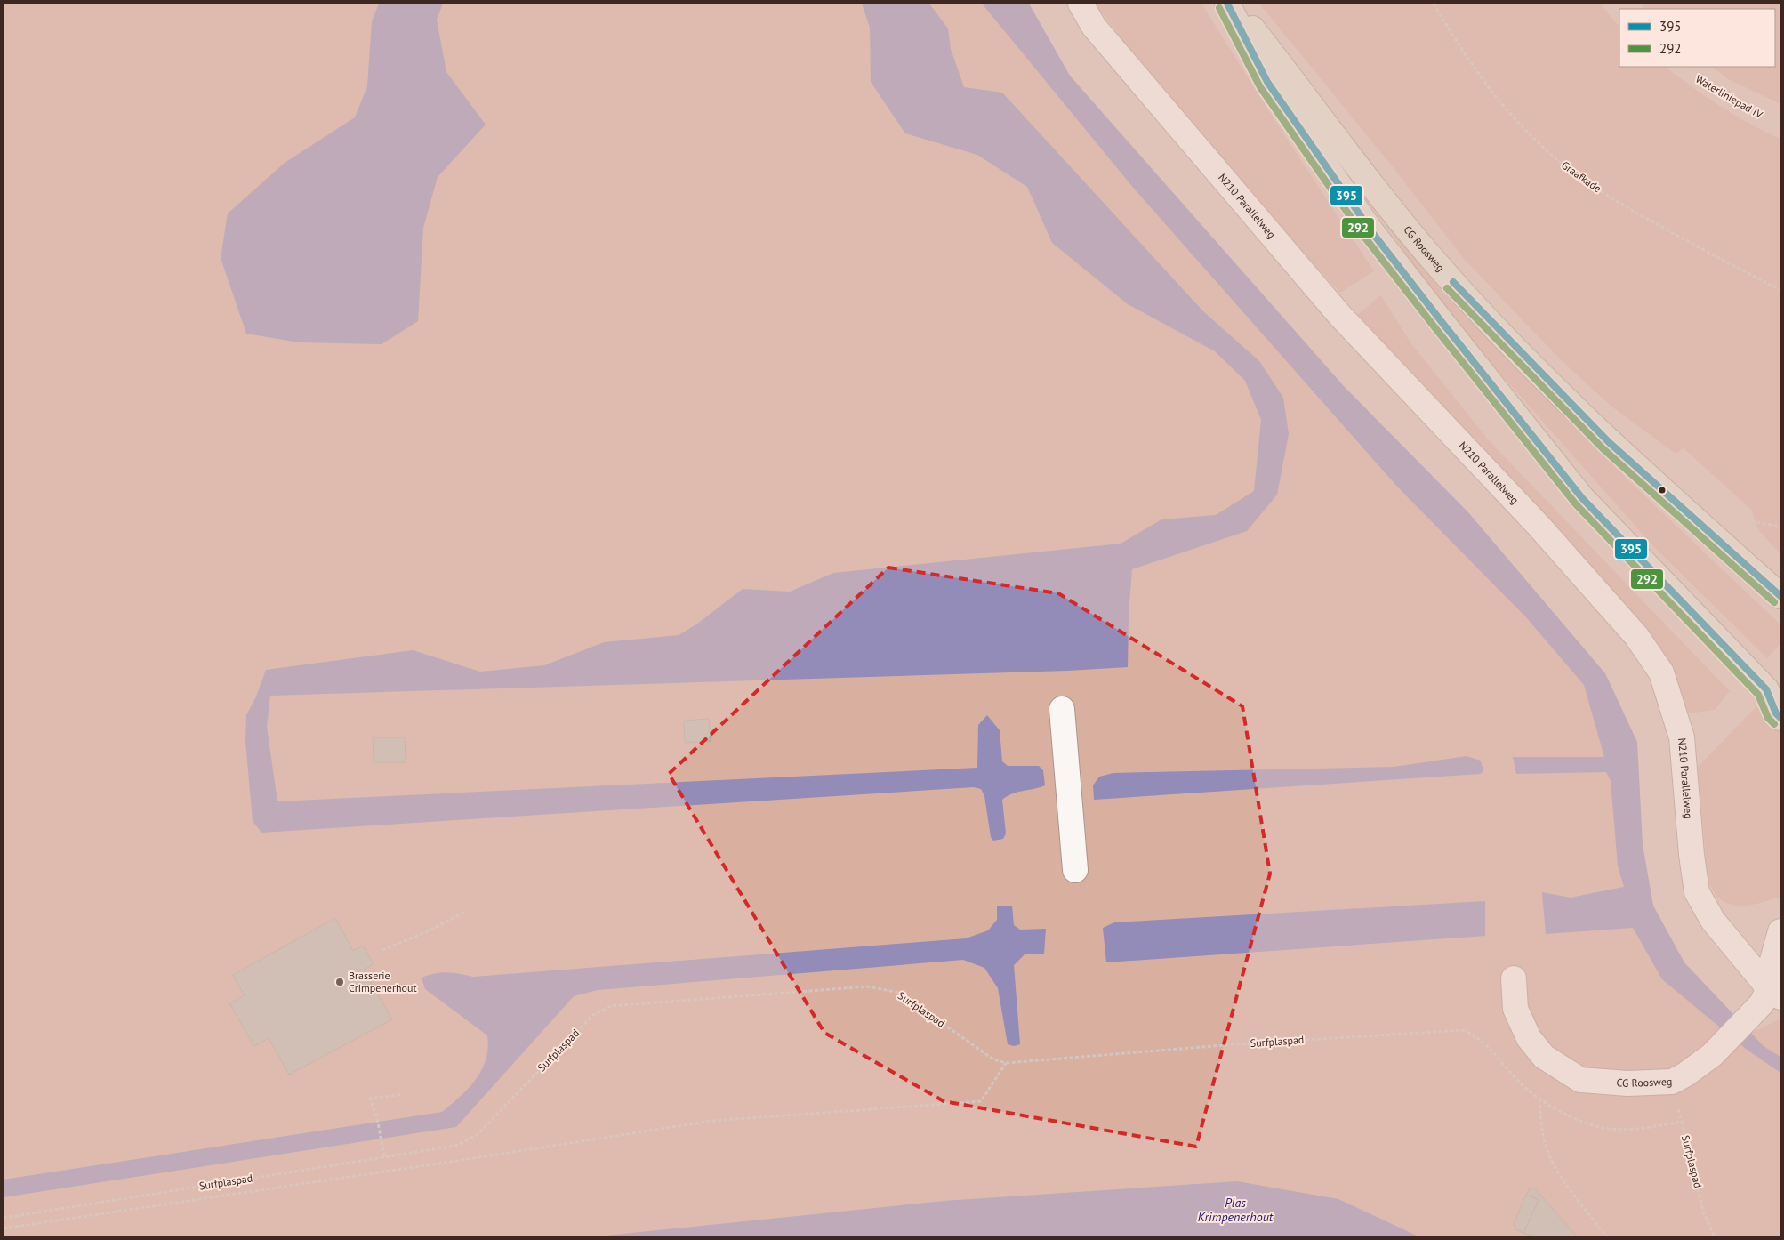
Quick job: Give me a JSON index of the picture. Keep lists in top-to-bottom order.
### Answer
{
  "streets": {
    "main road": ["CG Roosweg"],
    "street": ["N210 Parallelweg"],
    "path": ["Waterliniepad IV", "Graafkade", "Surfplaspad"]
  },
  "crossings": [
    ["N210 Parallelweg", "CG Roosweg"]
  ],
  "water": ["Plas Krimpenerhout"],
  "places": ["Brasserie Crimpenerhout"],
  "lines": ["transit line 395", "transit line 292"],
  "legend": ["395", "292"]
}
